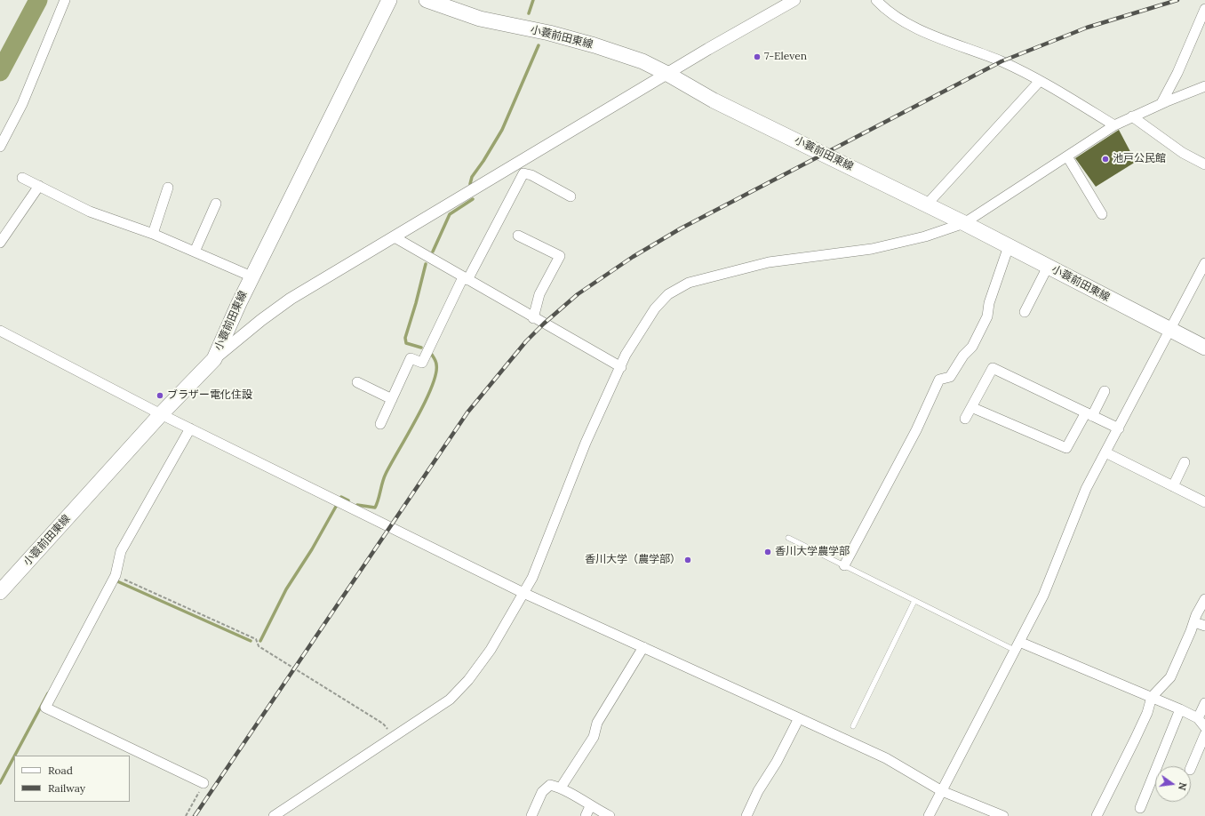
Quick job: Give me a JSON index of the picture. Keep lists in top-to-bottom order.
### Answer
{
  "streets": {
    "main road": ["小蓑前田東線"]
  },
  "places": [
    "7-Eleven",
    "池戸公民館",
    "ブラザー電化住設",
    "香川大学農学部",
    "香川大学（農学部）"
  ],
  "legend": ["Road", "Railway"],
  "north": "right"
}
